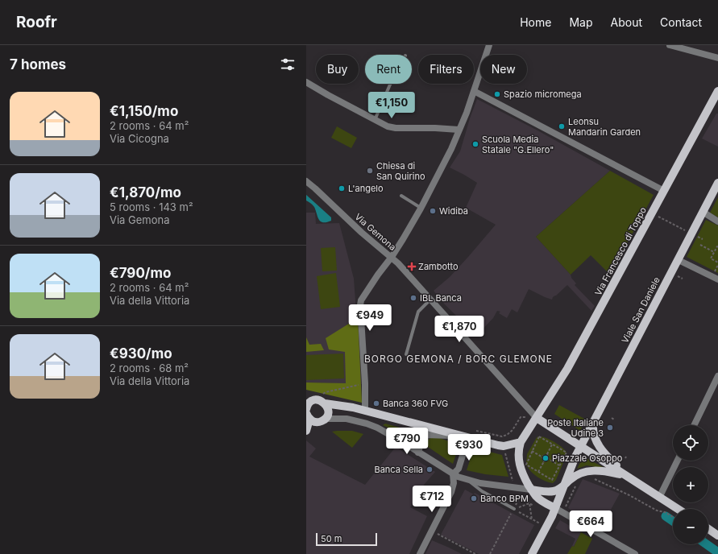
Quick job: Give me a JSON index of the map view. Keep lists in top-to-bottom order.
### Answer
{
  "streets": {
    "main road": ["Via Francesco di Toppo", "Viale San Daniele"],
    "street": ["Via Gemona"]
  },
  "crossings": [
    ["Via Gemona", "Via Francesco di Toppo"]
  ],
  "districts": ["BORGO GEMONA / BORC GLEMONE"],
  "places": {
    "other": [
      "Spazio micromega",
      "Leonsu Mandarin Garden",
      "Scuola Media Statale \"G.Ellero\"",
      "Chiesa di San Quirino",
      "L'angelo",
      "Widiba",
      "IBL Banca",
      "Banca 360 FVG",
      "Poste Italiane Udine 3",
      "Piazzale Osoppo",
      "Banca Sella",
      "Banco BPM"
    ],
    "health": ["Zambotto"]
  },
  "scale_bar": "50 m",
  "page": {
    "header": "Roofr",
    "nav": [
      "Home",
      "Map",
      "About",
      "Contact"
    ],
    "heading": "7 homes",
    "chip": [
      "Buy",
      "Rent",
      "Filters",
      "New"
    ],
    "list": [
      {
        "name": "€1,150/mo",
        "note": "2 rooms · 64 m² · Via Cicogna"
      },
      {
        "name": "€1,870/mo",
        "note": "5 rooms · 143 m² · Via Gemona"
      },
      {
        "name": "€790/mo",
        "note": "2 rooms · 64 m² · Via della Vittoria"
      },
      {
        "name": "€930/mo",
        "note": "2 rooms · 68 m² · Via della Vittoria"
      }
    ],
    "price": [
      "€1,150",
      "€949",
      "€1,870",
      "€790",
      "€930",
      "€712",
      "€664"
    ],
    "map_buttons": ["+", "−"],
    "scale": "50 m"
  }
}
